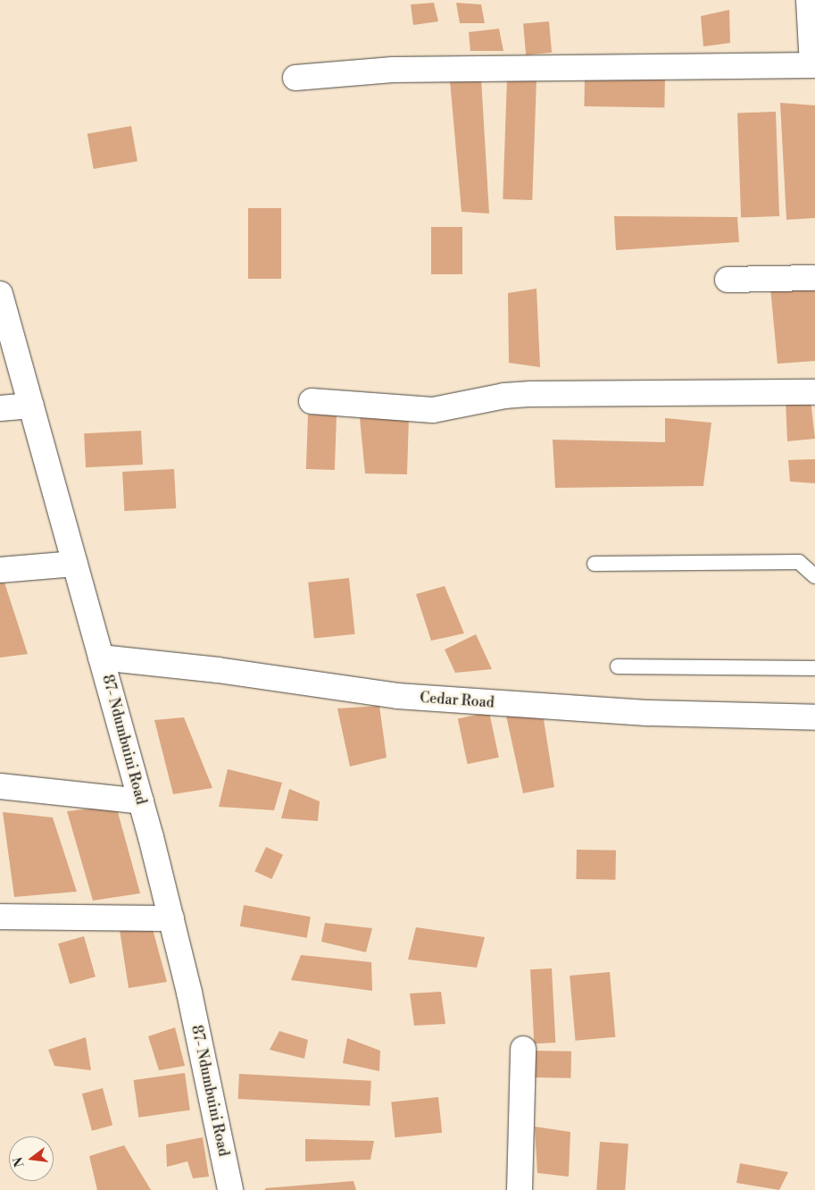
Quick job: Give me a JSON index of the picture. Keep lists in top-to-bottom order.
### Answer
{
  "streets": {
    "street": ["Cedar Road", "87- Ndumbuini Road"]
  },
  "crossings": [
    ["Cedar Road", "87- Ndumbuini Road"]
  ],
  "north": "left"
}
